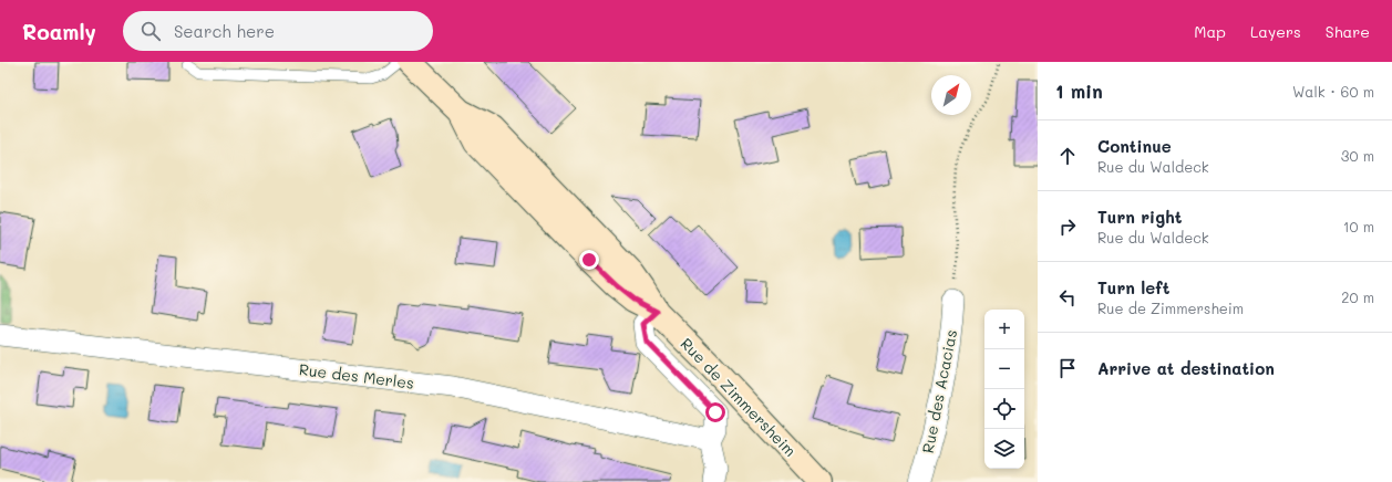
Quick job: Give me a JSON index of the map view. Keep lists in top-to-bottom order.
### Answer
{
  "streets": {
    "main road": ["Rue de Zimmersheim"],
    "street": ["Rue des Merles", "Rue des Acacias"]
  },
  "north": "top right",
  "page": {
    "header": "Roamly",
    "search": "Search here",
    "nav": ["Map", "Layers", "Share"],
    "heading": ["1 min", "Walk · 60 m"],
    "list": [
      ["Continue", "Rue du Waldeck", "30 m"],
      ["Turn right", "Rue du Waldeck", "10 m"],
      ["Turn left", "Rue de Zimmersheim", "20 m"],
      "Arrive at destination"
    ],
    "map_buttons": ["+", "−"]
  }
}
